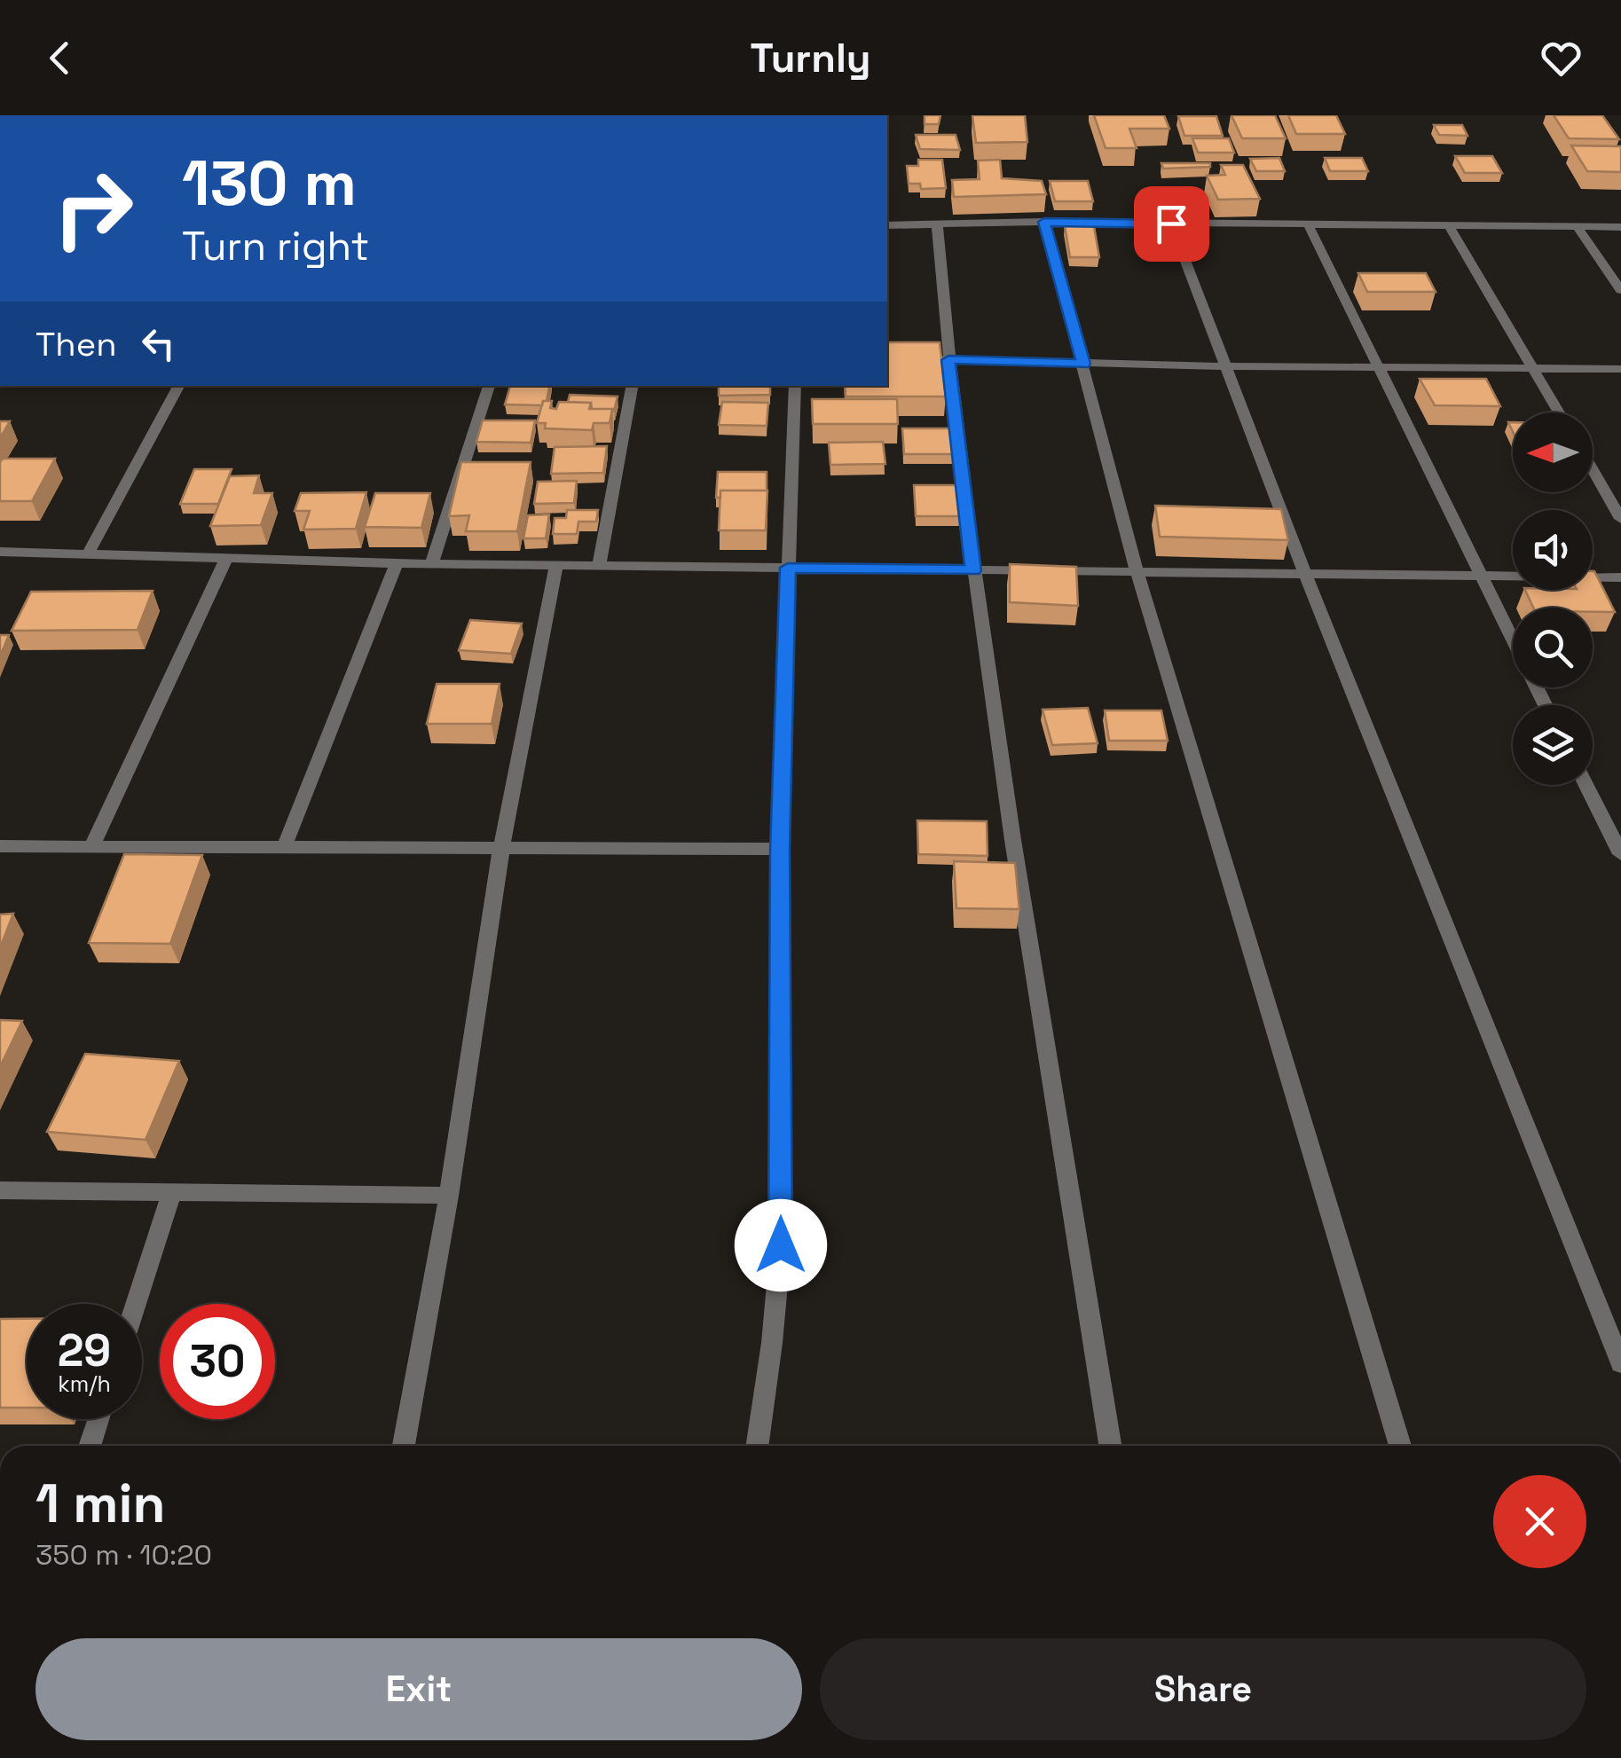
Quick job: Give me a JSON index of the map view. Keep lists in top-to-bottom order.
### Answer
{
  "north": "left",
  "page": {
    "header": "Turnly",
    "turn": ["130 m", "Turn right"],
    "then": "Then",
    "speed": "29 km/h",
    "limit": "30",
    "heading": ["1 min", "350 m · 10:20"],
    "buttons": ["Exit", "Share"]
  }
}
